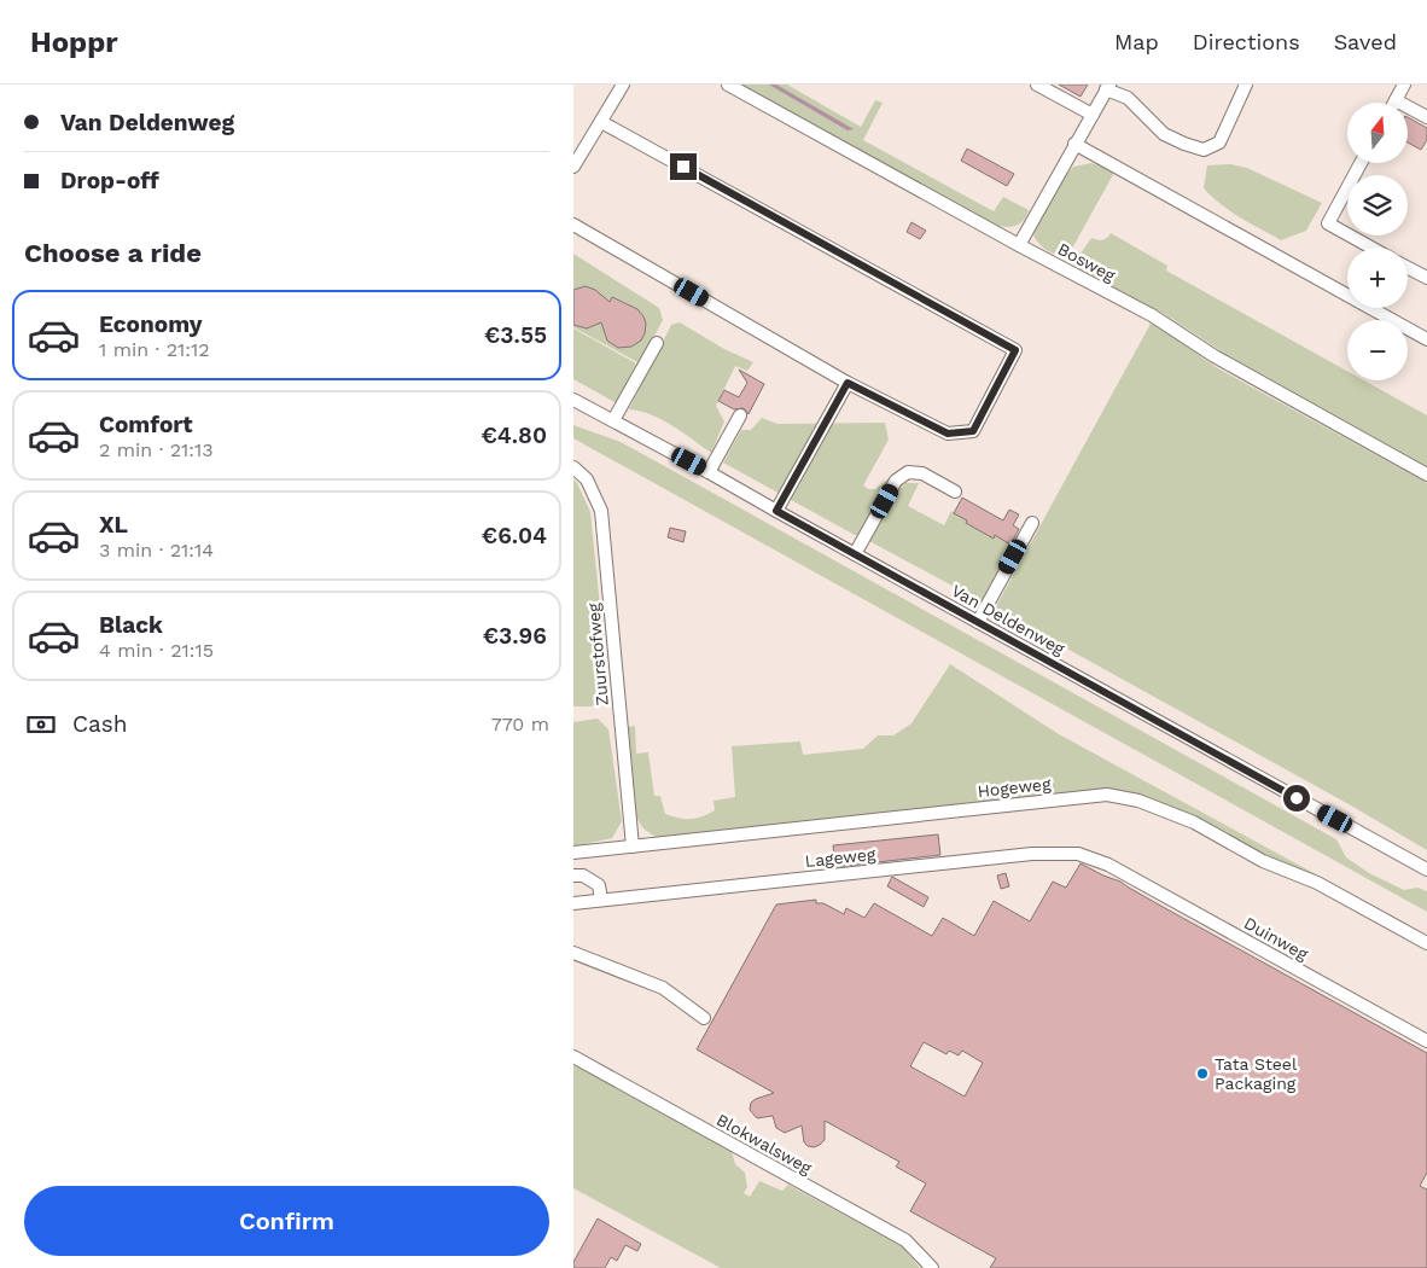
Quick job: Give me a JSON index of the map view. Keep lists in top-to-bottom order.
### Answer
{
  "streets": {
    "lane": [
      "Bosweg",
      "Van Deldenweg",
      "Zuurstofweg",
      "Hogeweg",
      "Lageweg",
      "Duinweg",
      "Blokwalsweg"
    ]
  },
  "crossings": [
    ["Zuurstofweg", "Hogeweg"],
    ["Lageweg", "Duinweg"]
  ],
  "places": ["Tata Steel Packaging"],
  "north": "top",
  "page": {
    "header": "Hoppr",
    "nav": ["Map", "Directions", "Saved"],
    "banner": ["Van Deldenweg", "Drop-off"],
    "map_buttons": ["+", "−"],
    "heading": "Choose a ride",
    "list": [
      {
        "name": "Economy",
        "note": "1 min · 21:12",
        "value": "€3.55"
      },
      {
        "name": "Comfort",
        "note": "2 min · 21:13",
        "value": "€4.80"
      },
      {
        "name": "XL",
        "note": "3 min · 21:14",
        "value": "€6.04"
      },
      {
        "name": "Black",
        "note": "4 min · 21:15",
        "value": "€3.96"
      }
    ],
    "pay": ["Cash", "770 m"],
    "buttons": "Confirm"
  }
}
